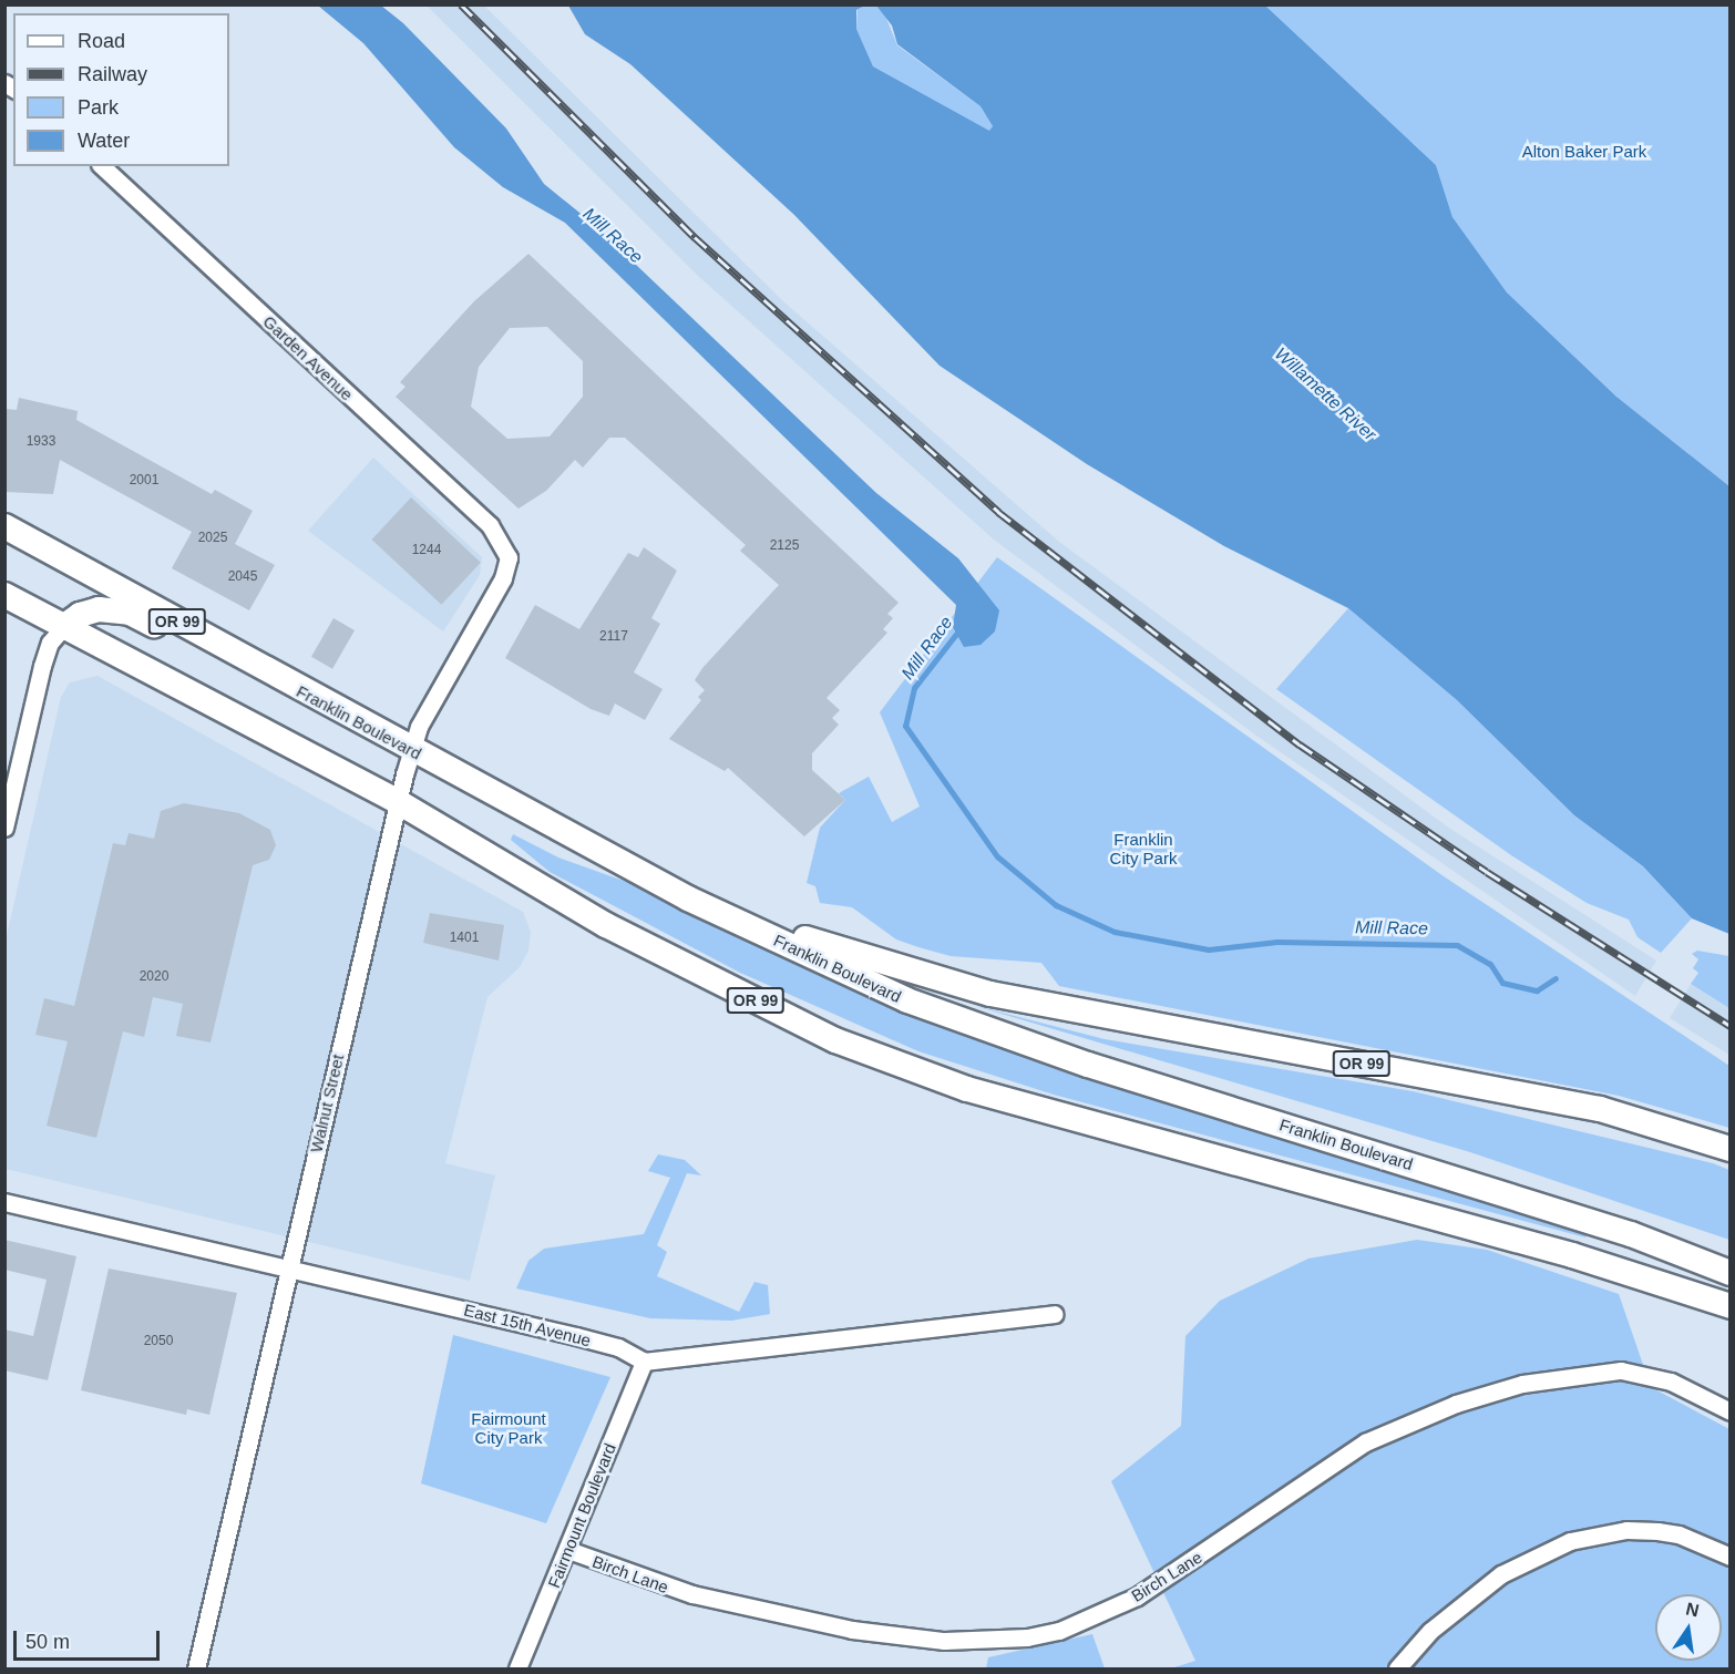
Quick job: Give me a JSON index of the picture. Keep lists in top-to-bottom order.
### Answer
{
  "streets": {
    "main road": ["OR 99", "Franklin Boulevard"],
    "street": [
      "Garden Avenue",
      "Walnut Street",
      "East 15th Avenue",
      "Fairmount Boulevard",
      "Birch Lane"
    ]
  },
  "crossings": [
    ["Garden Avenue", "Walnut Street"],
    ["OR 99", "Franklin Boulevard"],
    ["OR 99", "Walnut Street"],
    ["Franklin Boulevard", "Walnut Street"],
    ["Walnut Street", "East 15th Avenue"],
    ["East 15th Avenue", "Fairmount Boulevard"],
    ["Fairmount Boulevard", "Birch Lane"]
  ],
  "water": ["Mill Race", "Willamette River"],
  "parks": ["Alton Baker Park", "Franklin City Park", "Fairmount City Park"],
  "house_numbers": [
    "1933",
    "2001",
    "2025",
    "2125",
    "1244",
    "2045",
    "2117",
    "1401",
    "2020",
    "2050"
  ],
  "legend": [
    "Road",
    "Railway",
    "Park",
    "Water"
  ],
  "scale_bar": "50 m",
  "north": "top"
}
